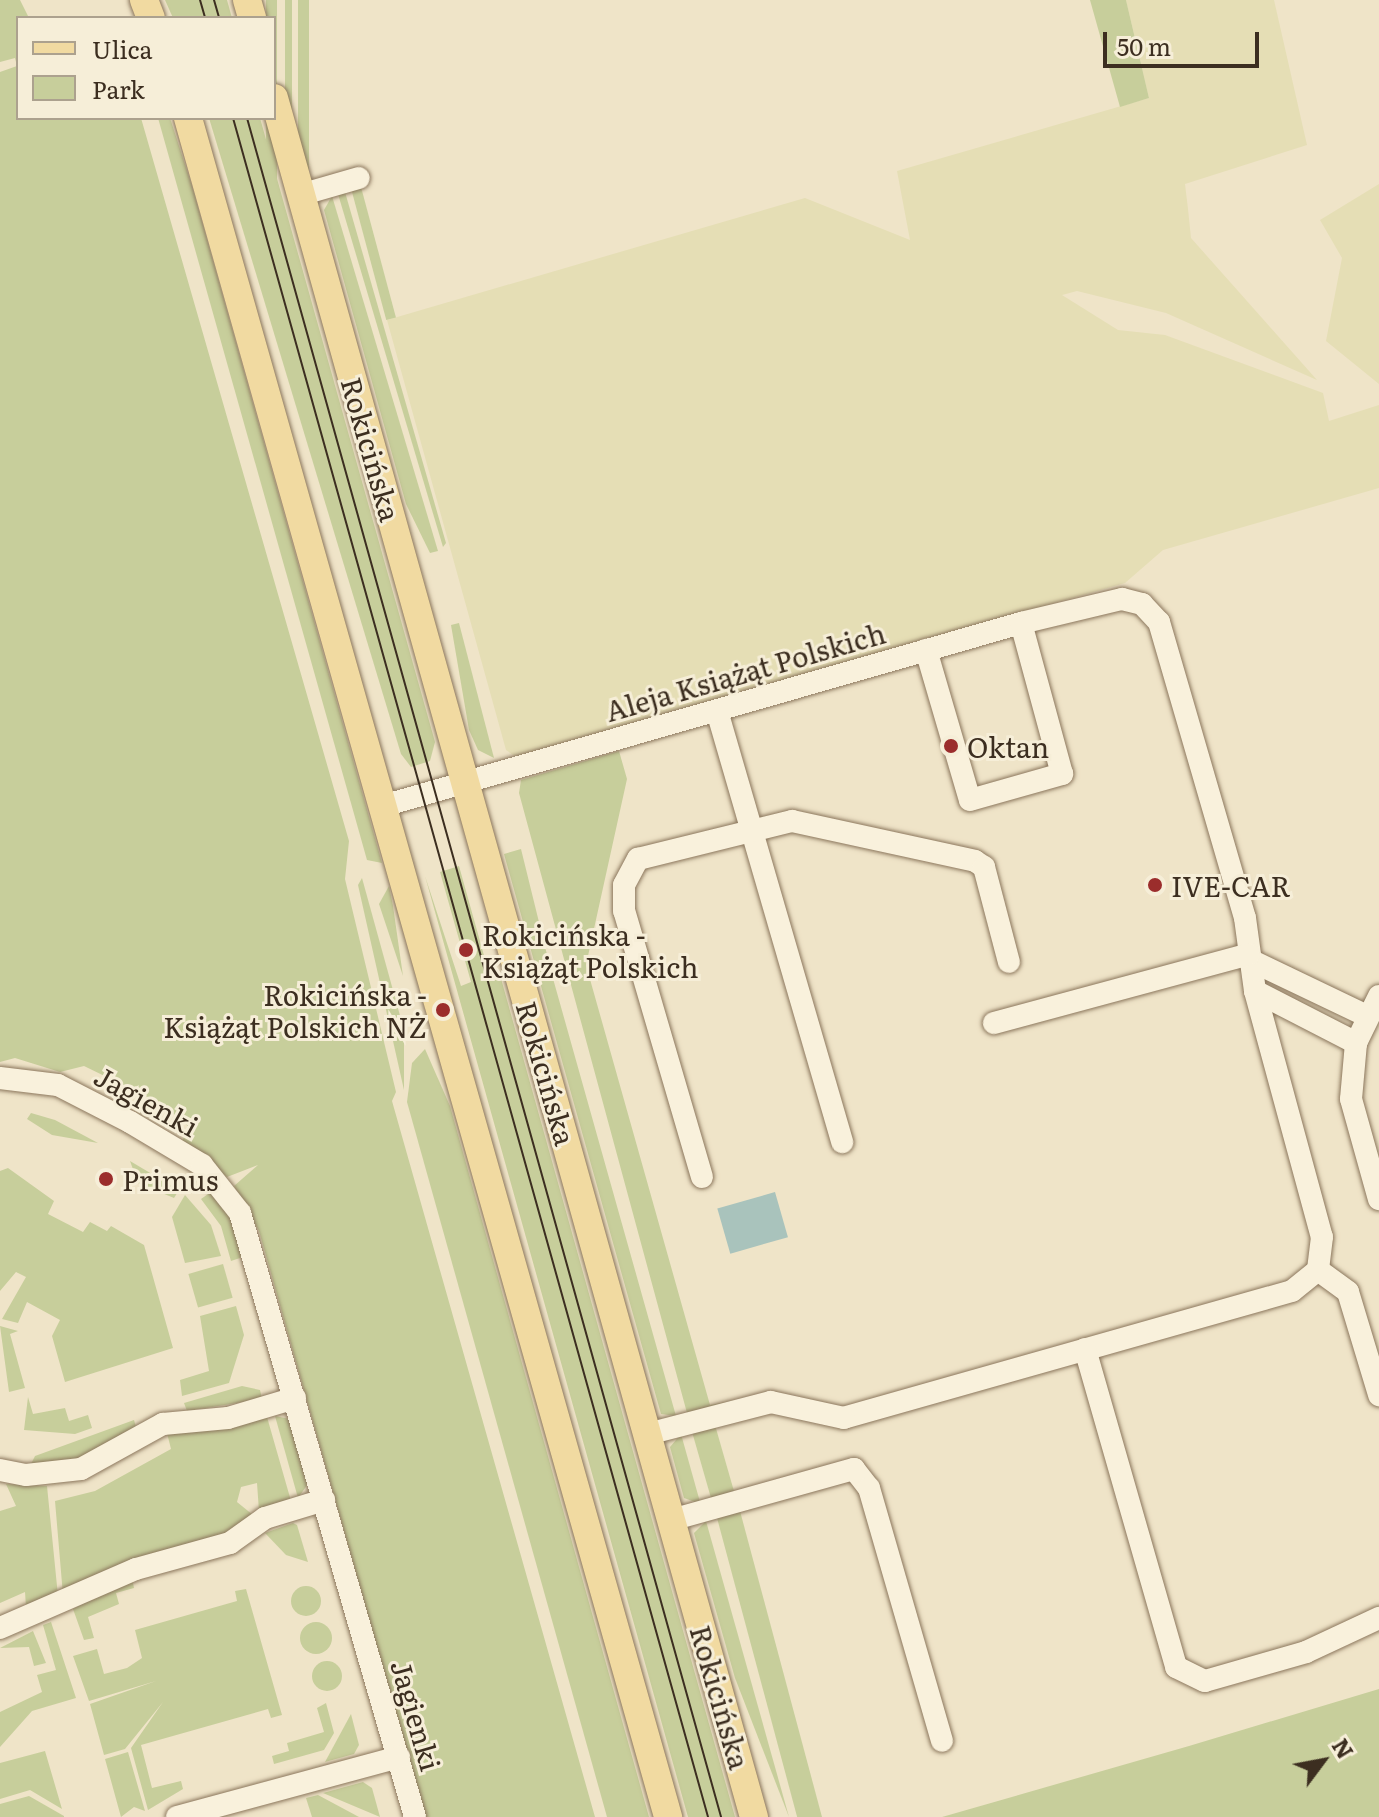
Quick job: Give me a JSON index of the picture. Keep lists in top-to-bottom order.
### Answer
{
  "streets": {
    "main road": ["Rokicińska"],
    "street": ["Aleja Książąt Polskich", "Jagienki"]
  },
  "crossings": [
    ["Rokicińska", "Aleja Książąt Polskich"]
  ],
  "places": [
    "Oktan",
    "IVE-CAR",
    "Rokicińska - Książąt Polskich",
    "Rokicińska - Książąt Polskich NŻ",
    "Primus"
  ],
  "legend": ["Ulica", "Park"],
  "scale_bar": "50 m",
  "north": "top right"
}
